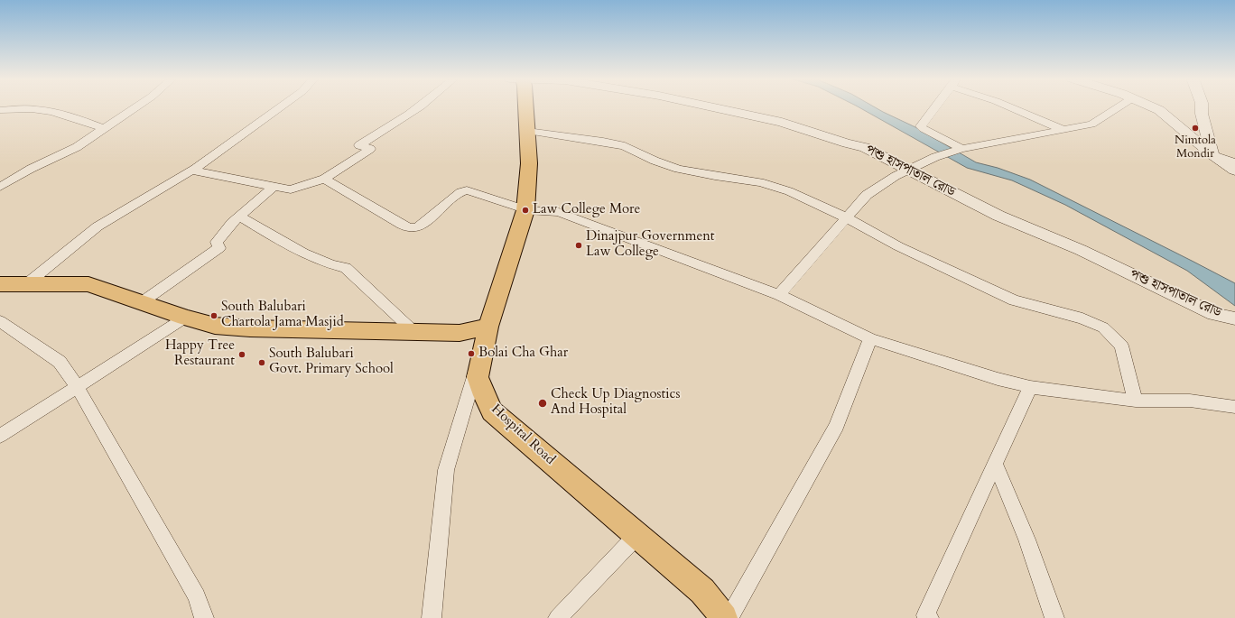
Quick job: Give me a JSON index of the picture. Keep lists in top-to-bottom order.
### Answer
{
  "streets": {
    "main road": ["Hospital Road"],
    "street": ["পশু হাসপাতাল রোড"]
  },
  "places": [
    "Nimtola Mondir",
    "Law College More",
    "Dinajpur Government Law College",
    "South Balubari Chartola Jama Masjid",
    "Bolai Cha Ghar",
    "Happy Tree Restaurant",
    "South Balubari Govt. Primary School",
    "Check Up Diagnostics And Hospital"
  ]
}
